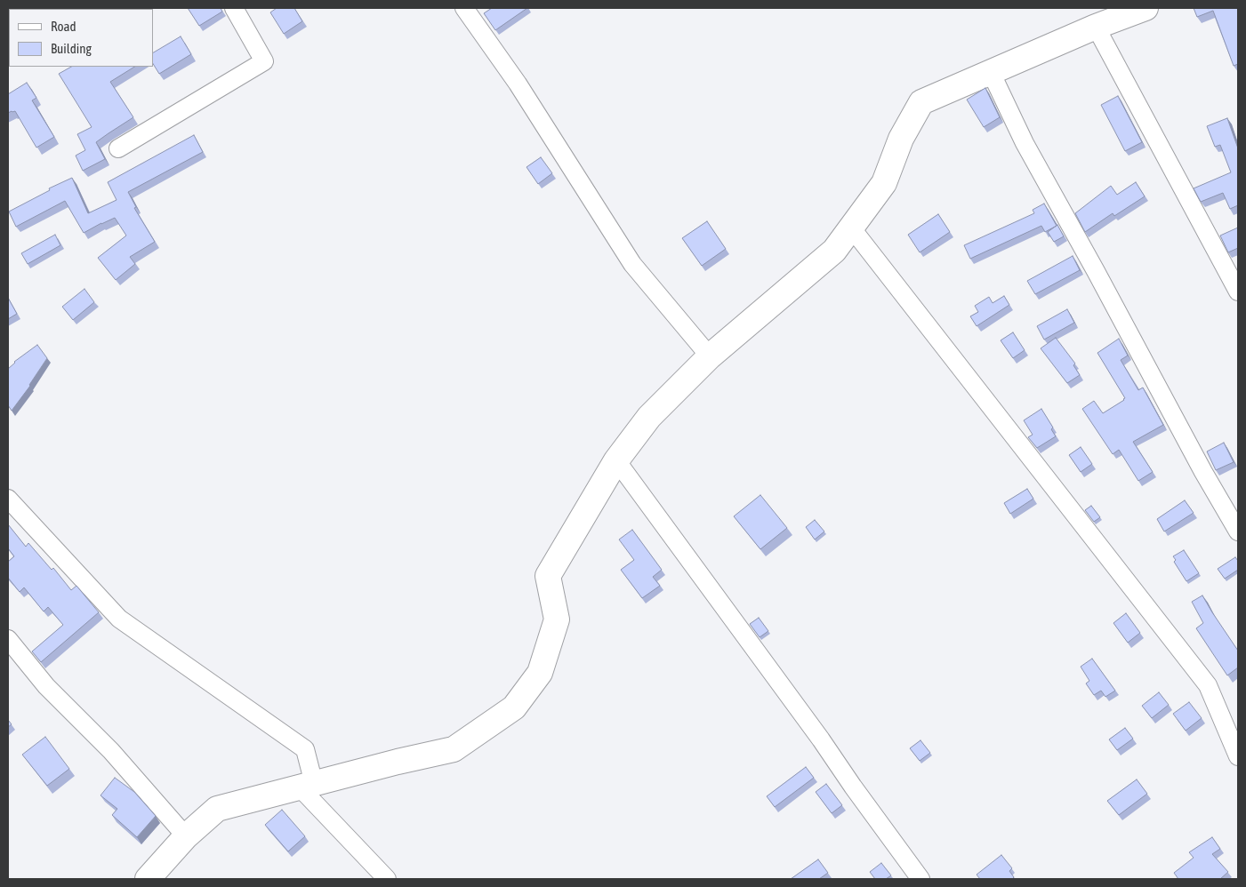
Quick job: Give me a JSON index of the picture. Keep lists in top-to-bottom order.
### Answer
{
  "legend": ["Road", "Building"]
}
